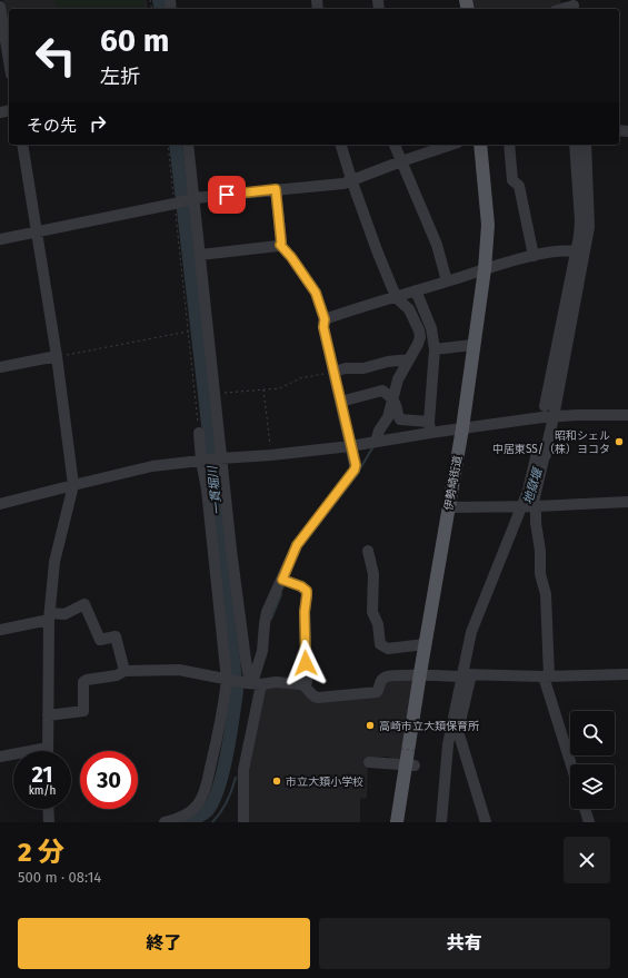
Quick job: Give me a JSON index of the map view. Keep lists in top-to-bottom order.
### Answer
{
  "streets": {
    "main road": ["伊勢崎街道"]
  },
  "water": ["地獄堰", "一貫堀川"],
  "places": ["昭和シェル 中居東SS/（株）ヨコタ", "高崎市立大類保育所", "市立大類小学校"],
  "page": {
    "turn": ["60 m", "左折"],
    "then": "その先",
    "speed": "21 km/h",
    "limit": "30",
    "heading": ["2 分", "500 m · 08:14"],
    "buttons": ["終了", "共有"]
  }
}
